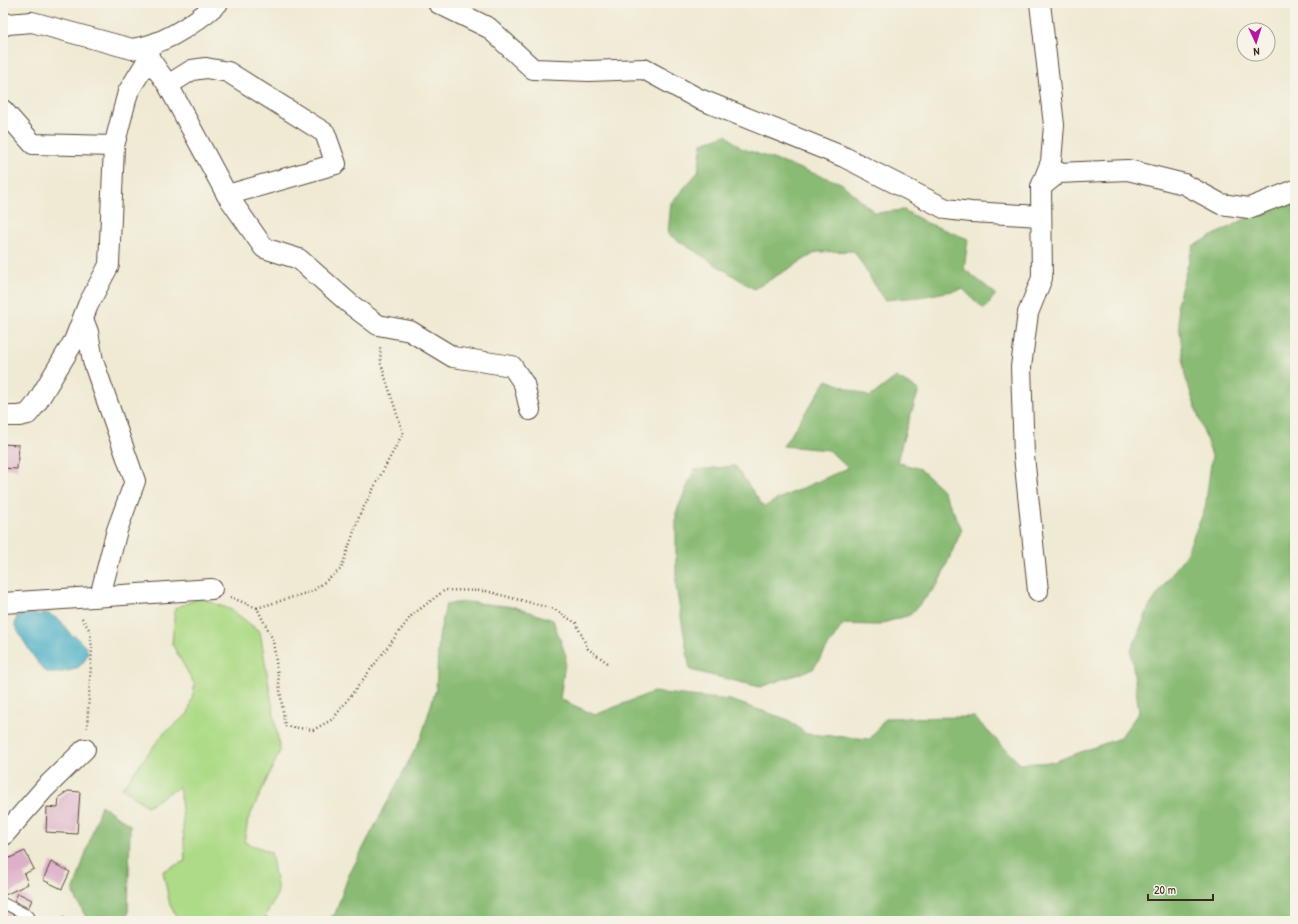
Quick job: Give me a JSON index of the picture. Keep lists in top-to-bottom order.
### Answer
{
  "scale_bar": "20 m",
  "north": "bottom"
}
